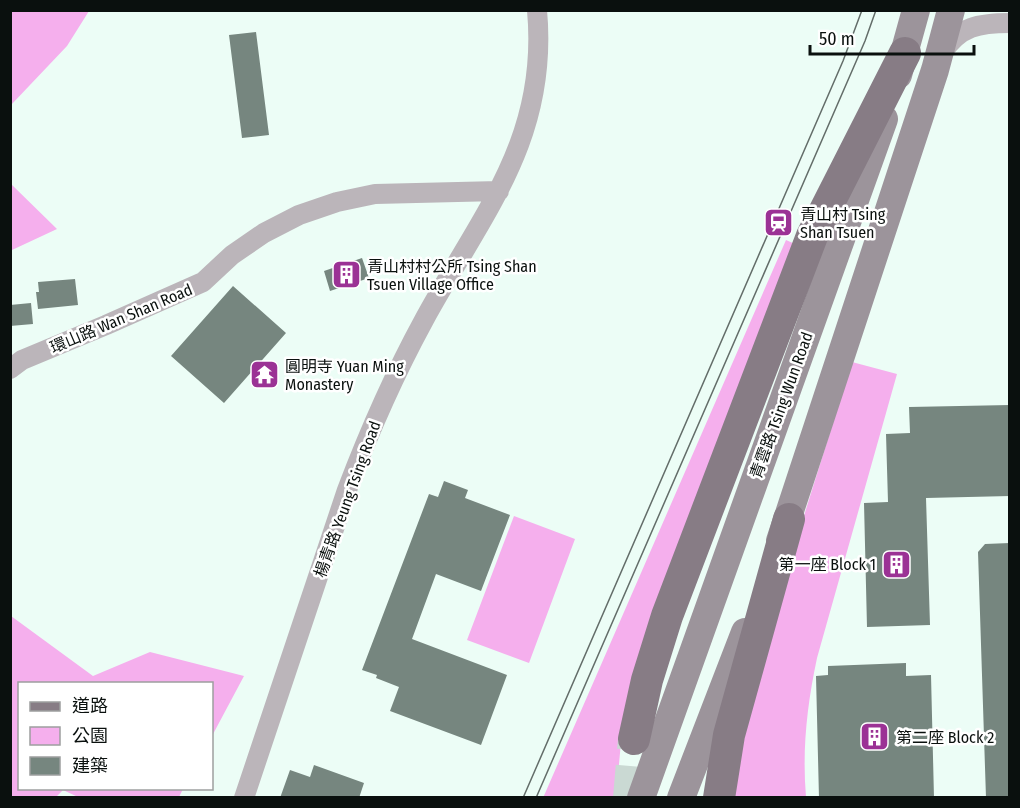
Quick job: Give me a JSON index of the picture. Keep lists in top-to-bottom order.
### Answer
{
  "streets": {
    "main road": ["青雲路 Tsing Wun Road"],
    "street": ["環山路 Wan Shan Road", "楊青路 Yeung Tsing Road"]
  },
  "crossings": [
    ["環山路 Wan Shan Road", "楊青路 Yeung Tsing Road"]
  ],
  "places": {
    "station": ["青山村 Tsing Shan Tsuen"],
    "building": ["青山村村公所 Tsing Shan Tsuen Village Office", "第一座 Block 1", "第二座 Block 2"],
    "temple": ["圓明寺 Yuan Ming Monastery"]
  },
  "legend": ["道路", "公園", "建築"],
  "scale_bar": "50 m"
}
